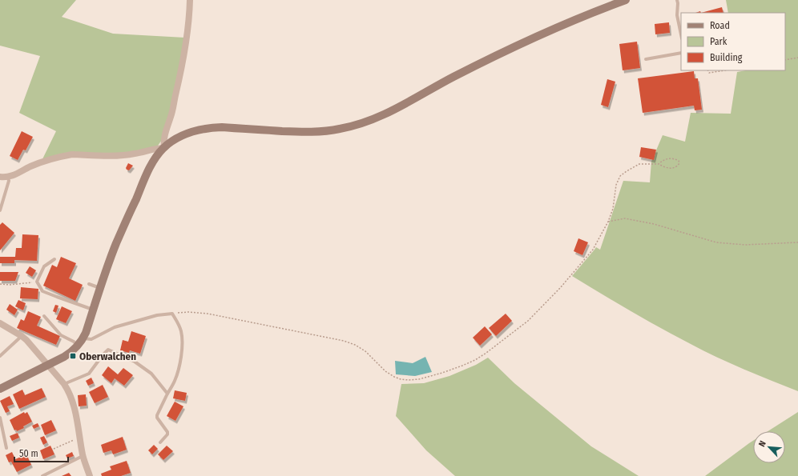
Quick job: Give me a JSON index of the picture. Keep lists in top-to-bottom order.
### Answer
{
  "places": {
    "transit": ["Oberwalchen"]
  },
  "legend": ["Road", "Park", "Building"],
  "scale_bar": "50 m",
  "north": "top left"
}
